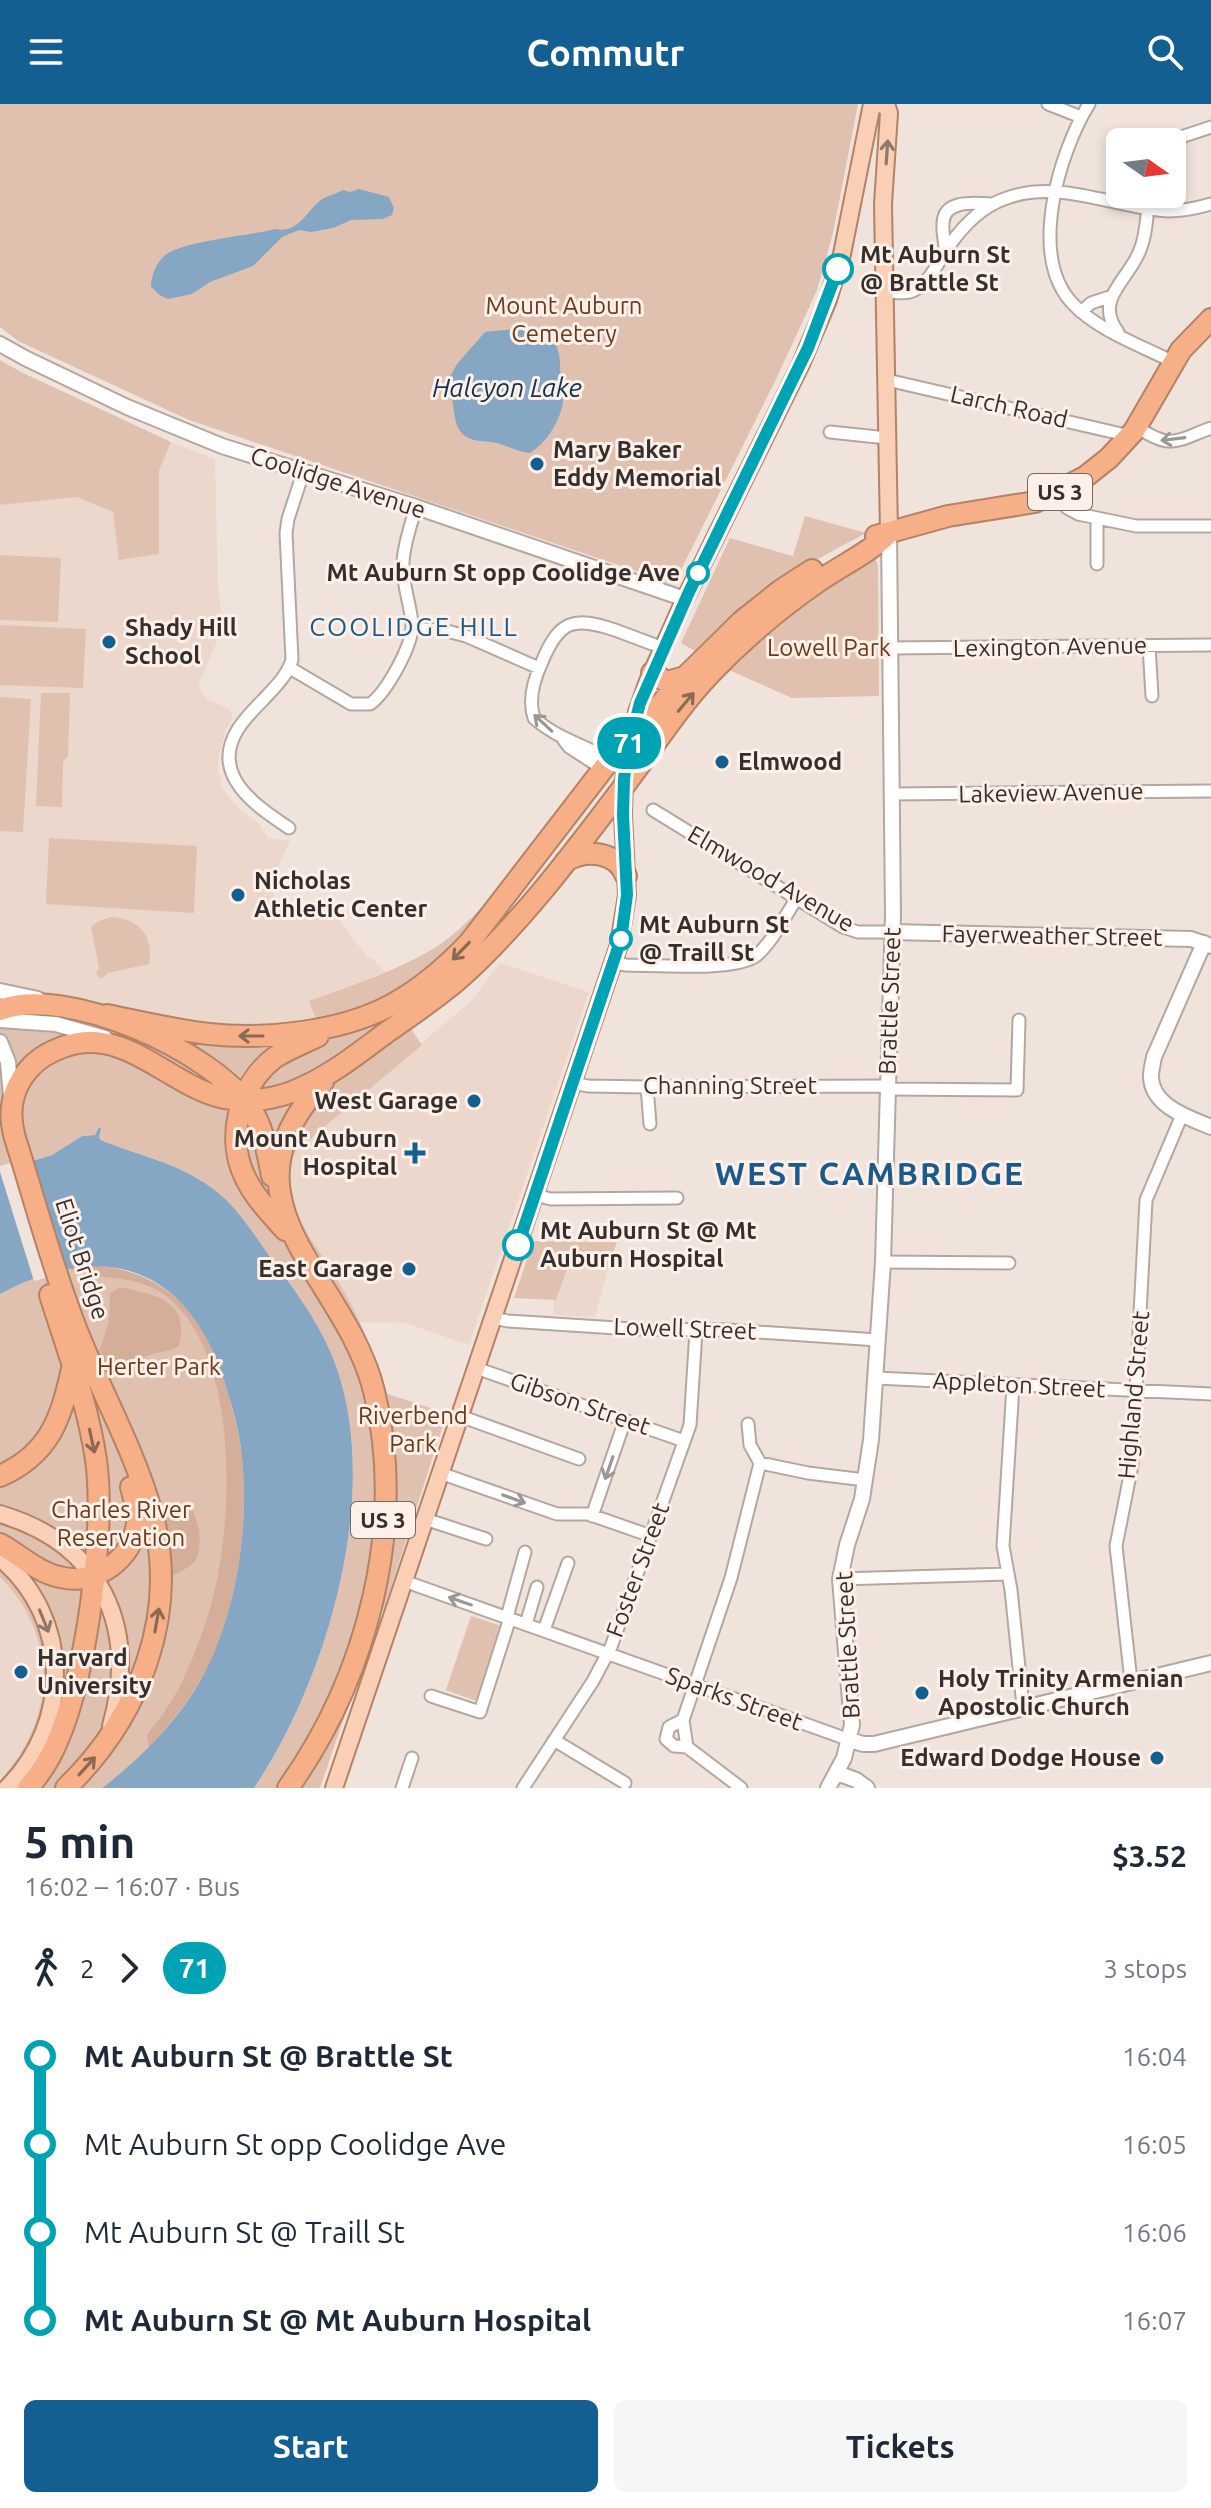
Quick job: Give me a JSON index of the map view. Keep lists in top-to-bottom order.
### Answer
{
  "streets": {
    "highway": ["US 3", "Eliot Bridge"],
    "main road": ["Brattle Street"],
    "street": [
      "Larch Road",
      "Coolidge Avenue",
      "Lexington Avenue",
      "Lakeview Avenue",
      "Elmwood Avenue",
      "Fayerweather Street",
      "Channing Street",
      "Lowell Street",
      "Appleton Street",
      "Highland Street",
      "Gibson Street",
      "Foster Street",
      "Sparks Street"
    ]
  },
  "crossings": [
    ["Larch Road", "US 3"],
    ["Larch Road", "Brattle Street"],
    ["US 3", "Brattle Street"],
    ["Lexington Avenue", "Brattle Street"],
    ["Lakeview Avenue", "Brattle Street"],
    ["Elmwood Avenue", "Fayerweather Street"],
    ["Elmwood Avenue", "Brattle Street"],
    ["Fayerweather Street", "Brattle Street"],
    ["Brattle Street", "Channing Street"],
    ["Brattle Street", "Lowell Street"],
    ["Brattle Street", "Appleton Street"],
    ["Brattle Street", "Sparks Street"],
    ["Lowell Street", "Foster Street"],
    ["Appleton Street", "Highland Street"],
    ["Highland Street", "Sparks Street"],
    ["Gibson Street", "Foster Street"],
    ["Foster Street", "Sparks Street"]
  ],
  "districts": ["COOLIDGE HILL", "WEST CAMBRIDGE"],
  "water": ["Halcyon Lake"],
  "parks": [
    "Mount Auburn Cemetery",
    "Lowell Park",
    "Herter Park",
    "Riverbend Park",
    "Charles River Reservation"
  ],
  "places": {
    "other": [
      "Mt Auburn St @ Brattle St",
      "Mary Baker Eddy Memorial",
      "Mt Auburn St opp Coolidge Ave",
      "Shady Hill School",
      "Elmwood",
      "Nicholas Athletic Center",
      "Mt Auburn St @ Traill St",
      "West Garage",
      "Mt Auburn St @ Mt Auburn Hospital",
      "East Garage",
      "Harvard University",
      "Holy Trinity Armenian Apostolic Church",
      "Edward Dodge House"
    ],
    "health": ["Mount Auburn Hospital"]
  },
  "lines": ["bus line 71"],
  "north": "right",
  "page": {
    "header": "Commutr",
    "on_map": "71",
    "heading": ["5 min", "16:02 – 16:07 · Bus", "$3.52"],
    "legs": ["2", "71", "3 stops"],
    "list": [
      {
        "name": "Mt Auburn St @ Brattle St",
        "value": "16:04"
      },
      {
        "name": "Mt Auburn St opp Coolidge Ave",
        "value": "16:05"
      },
      {
        "name": "Mt Auburn St @ Traill St",
        "value": "16:06"
      },
      {
        "name": "Mt Auburn St @ Mt Auburn Hospital",
        "value": "16:07"
      }
    ],
    "buttons": ["Start", "Tickets"]
  }
}
